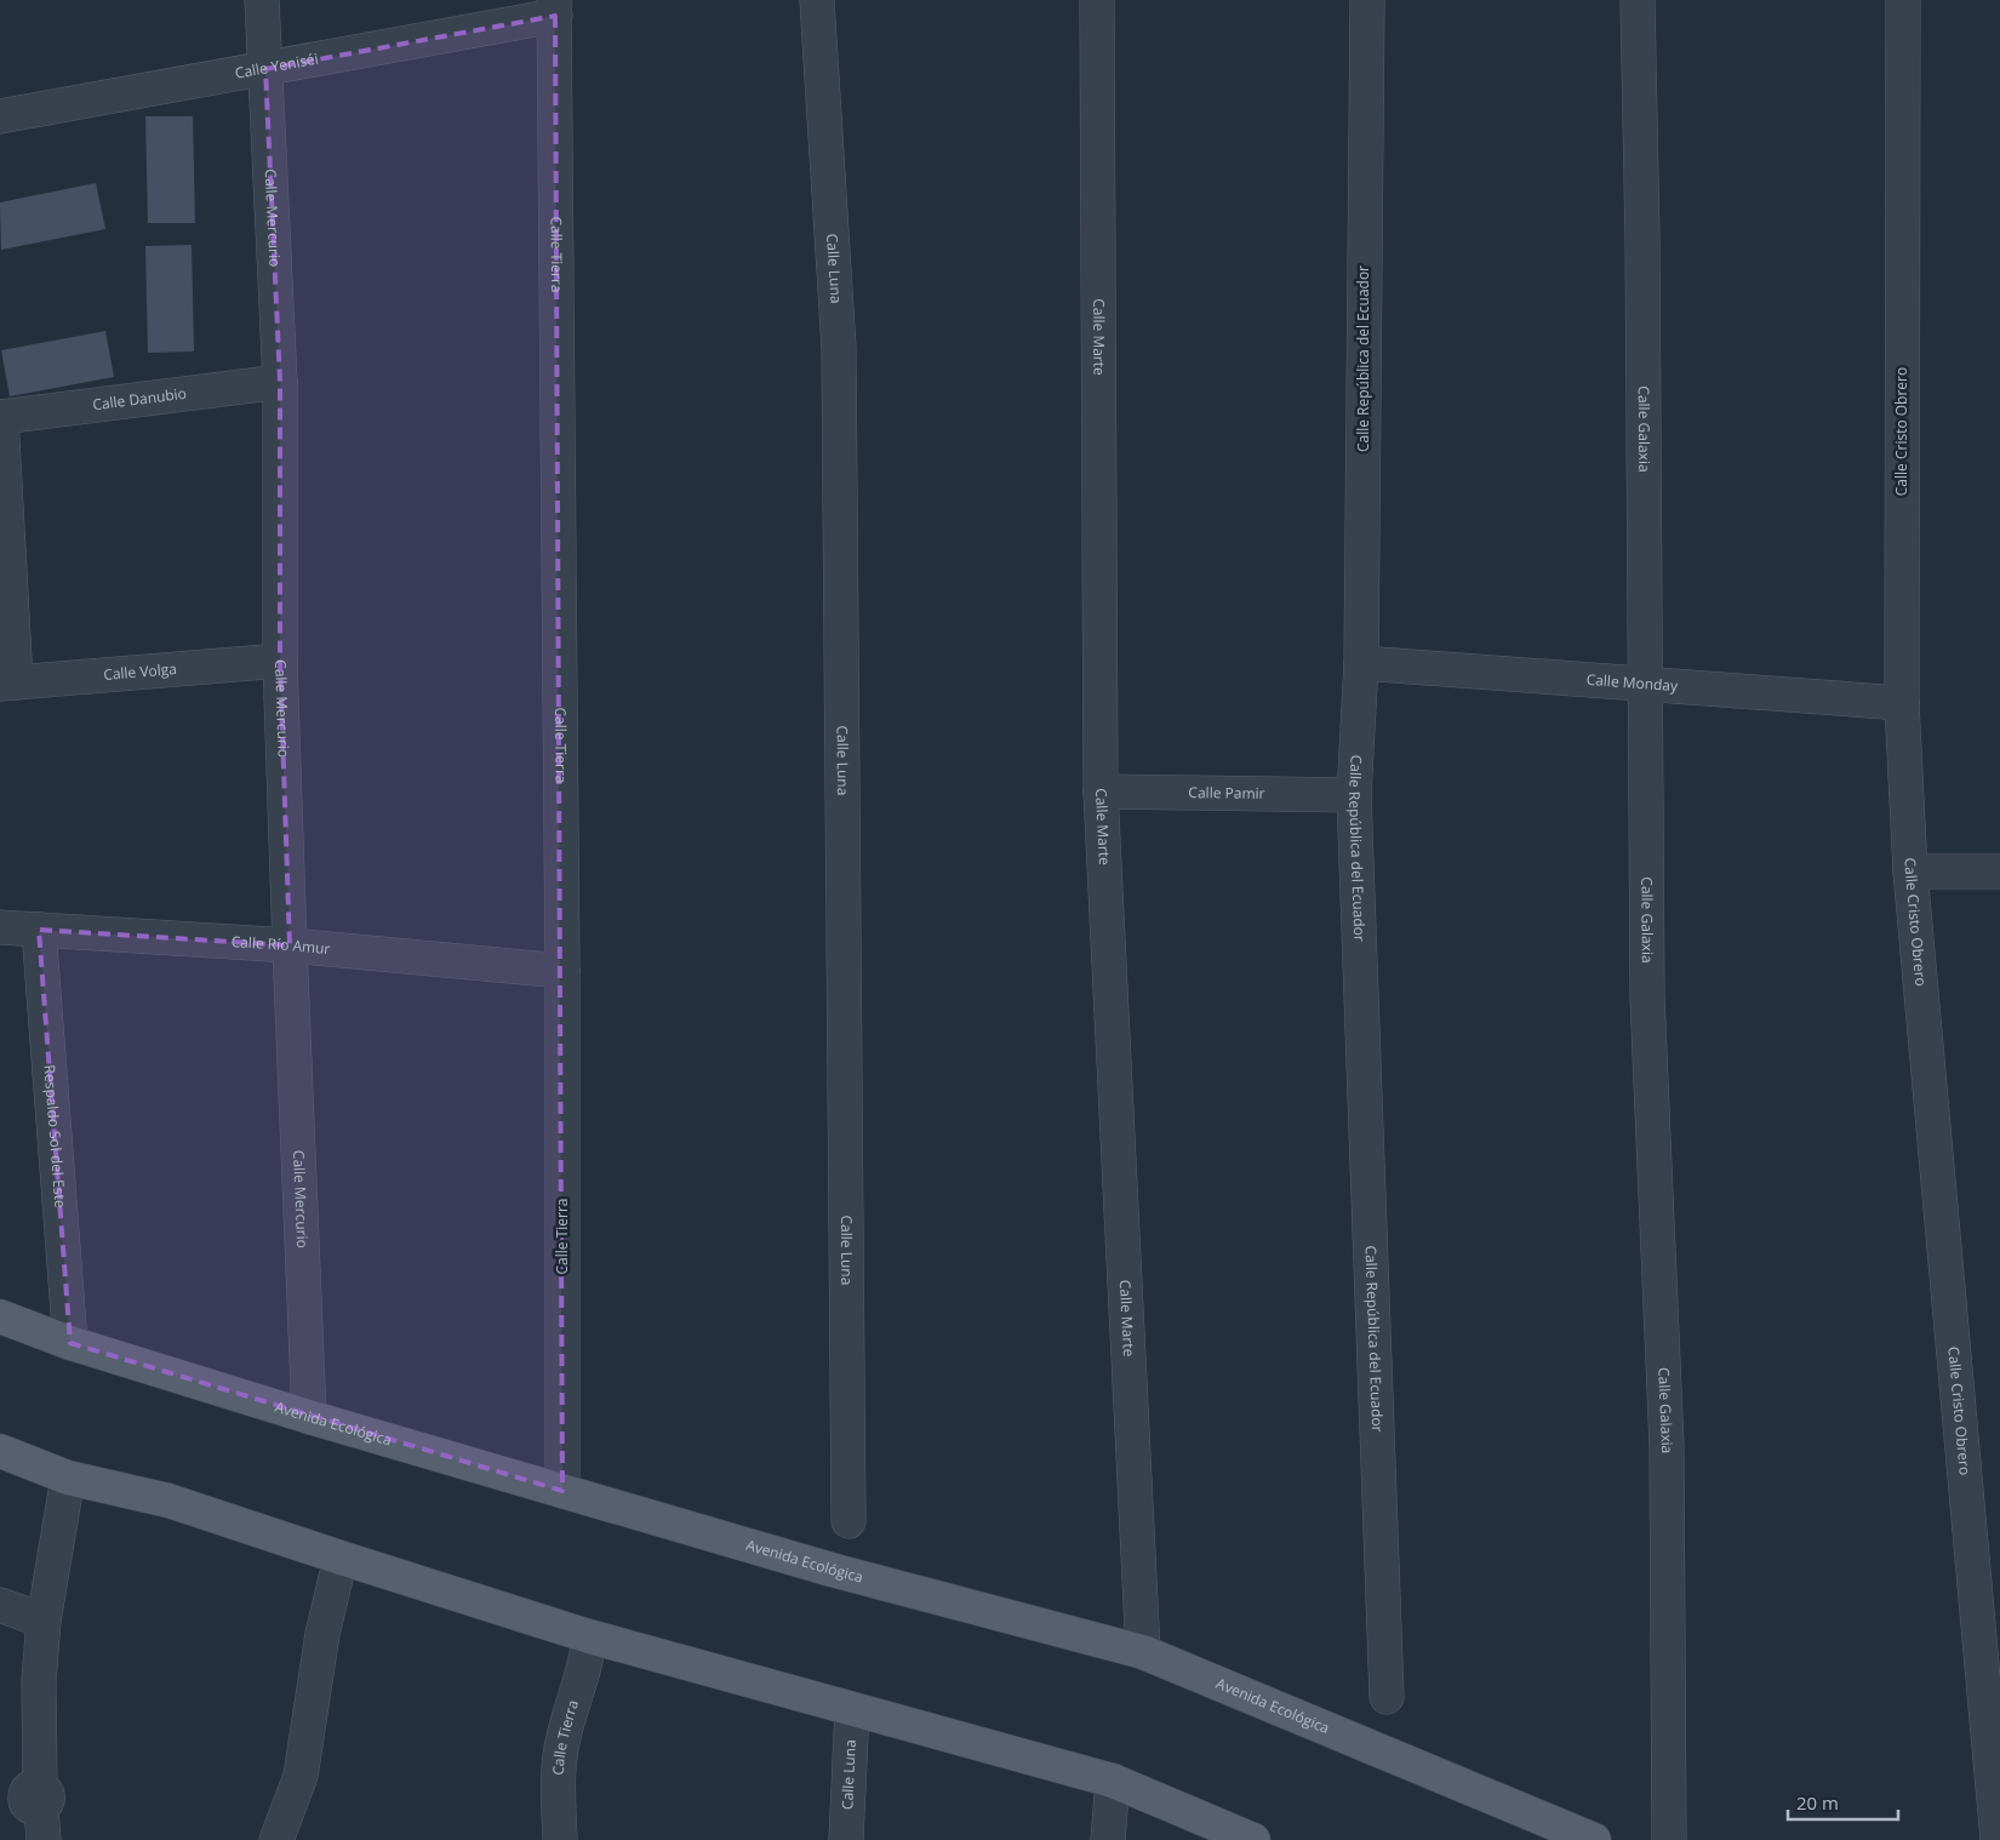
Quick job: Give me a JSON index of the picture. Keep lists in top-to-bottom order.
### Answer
{
  "streets": {
    "main road": ["Avenida Ecológica"],
    "street": [
      "Calle Yeniséi",
      "Calle Mercurio",
      "Calle Tierra",
      "Calle Luna",
      "Calle Marte",
      "Calle República del Ecuador",
      "Calle Danubio",
      "Calle Galaxia",
      "Calle Cristo Obrero",
      "Calle Volga",
      "Calle Monday",
      "Calle Pamir",
      "Calle Río Amur",
      "Respaldo Sol del Este"
    ]
  },
  "crossings": [
    ["Calle Yeniséi", "Calle Mercurio"],
    ["Calle Yeniséi", "Calle Tierra"],
    ["Calle Mercurio", "Calle Danubio"],
    ["Calle Mercurio", "Calle Volga"],
    ["Calle Mercurio", "Calle Río Amur"],
    ["Calle Mercurio", "Avenida Ecológica"],
    ["Calle Tierra", "Calle Río Amur"],
    ["Calle Tierra", "Avenida Ecológica"],
    ["Calle Marte", "Calle Pamir"],
    ["Calle Marte", "Avenida Ecológica"],
    ["Calle República del Ecuador", "Calle Monday"],
    ["Calle República del Ecuador", "Calle Pamir"],
    ["Calle Galaxia", "Calle Monday"],
    ["Calle Cristo Obrero", "Calle Monday"],
    ["Calle Río Amur", "Respaldo Sol del Este"],
    ["Respaldo Sol del Este", "Avenida Ecológica"]
  ],
  "scale_bar": "20 m"
}
